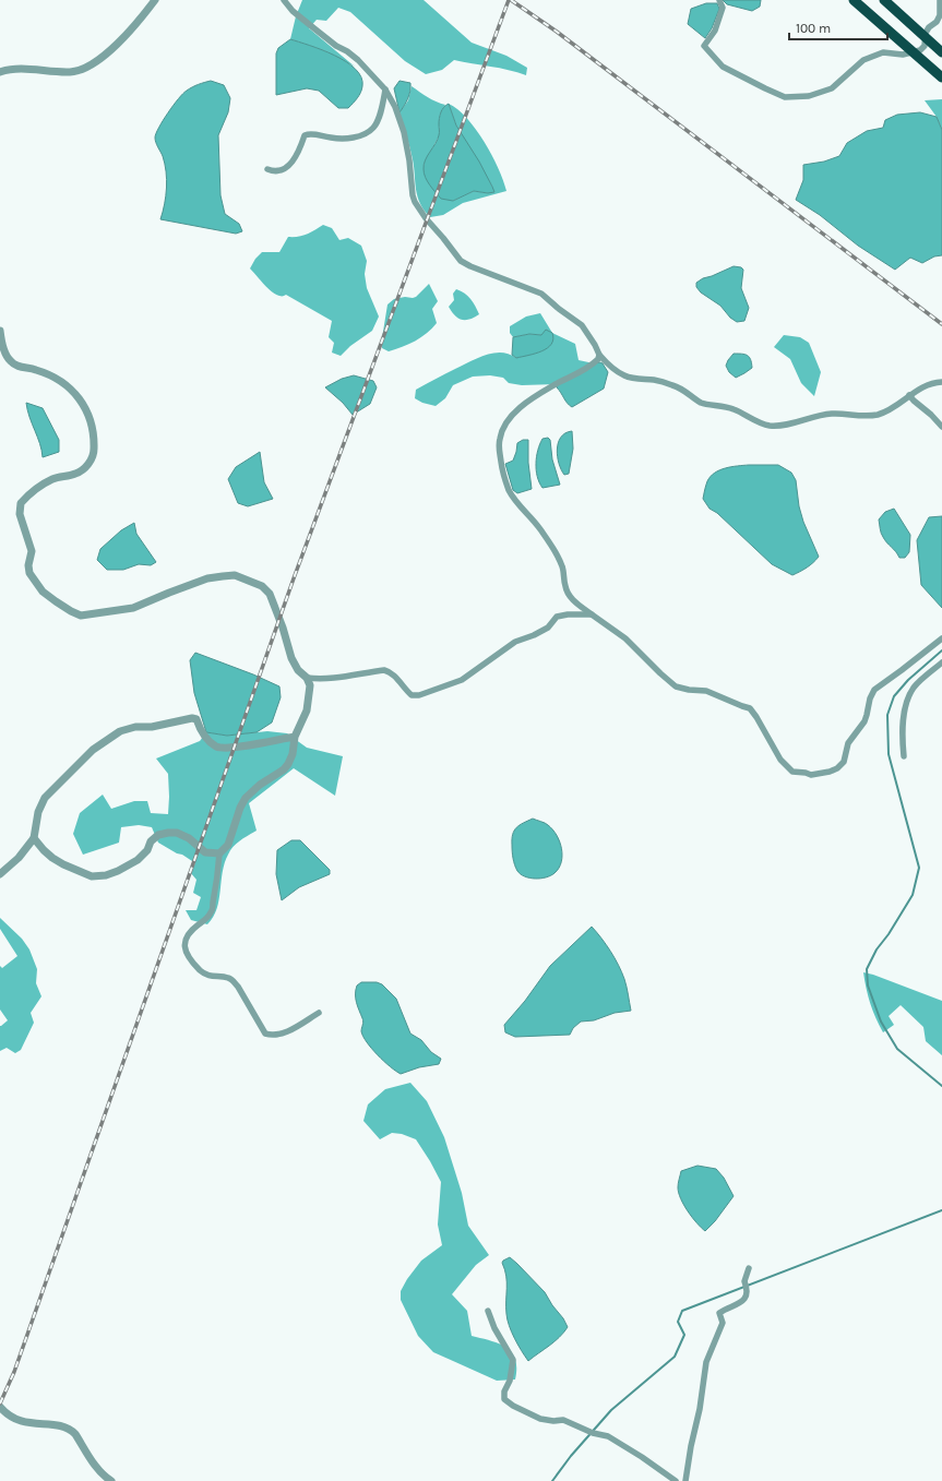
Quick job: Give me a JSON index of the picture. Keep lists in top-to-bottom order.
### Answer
{
  "scale_bar": "100 m"
}
